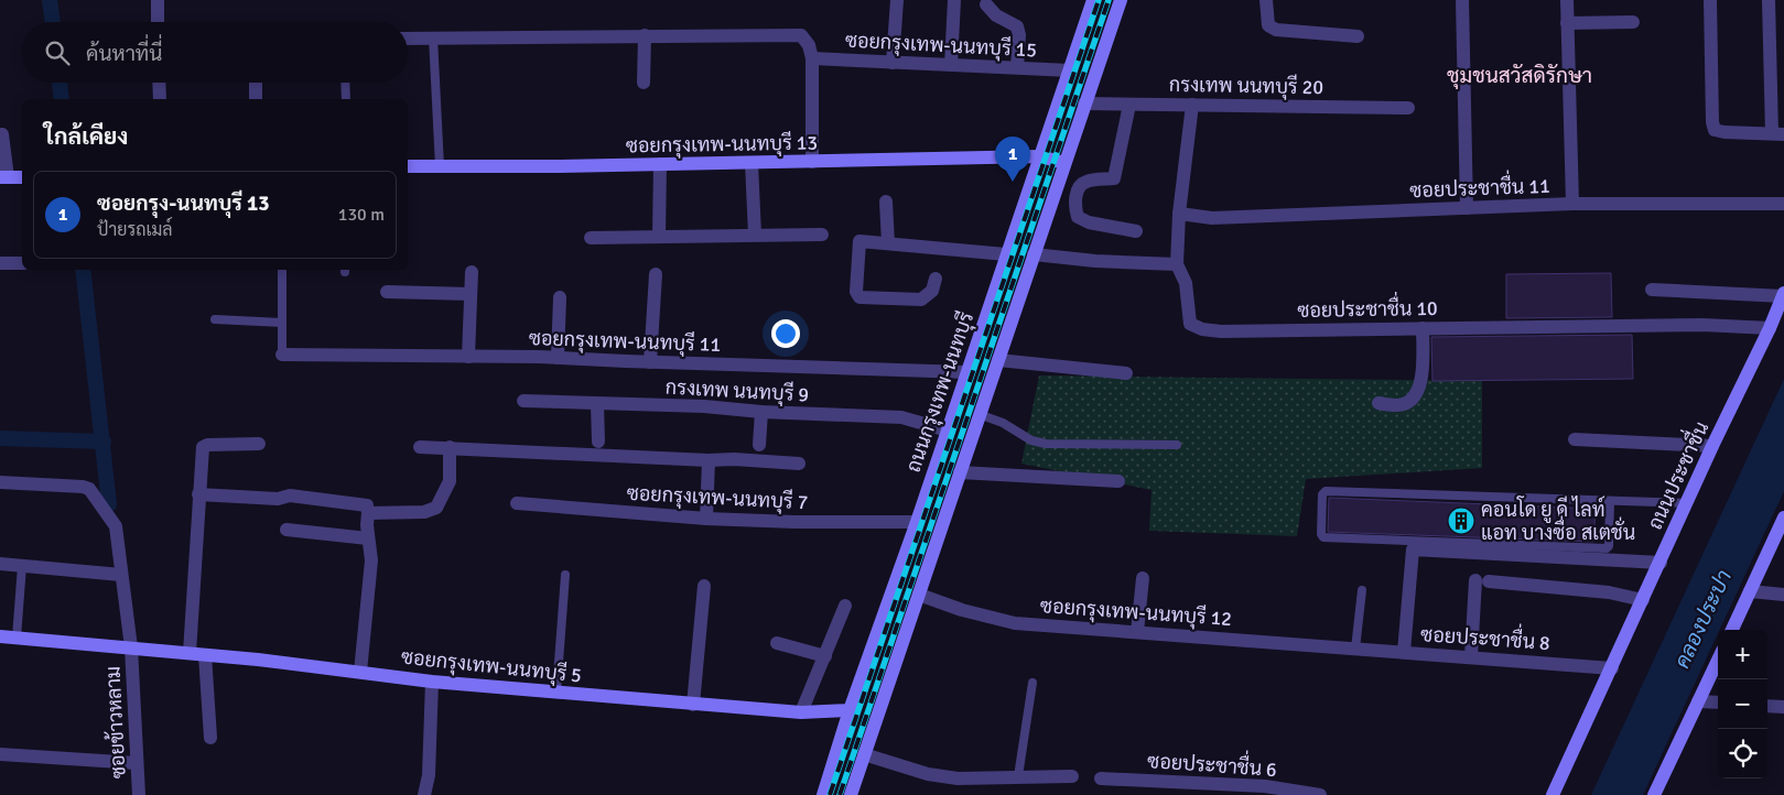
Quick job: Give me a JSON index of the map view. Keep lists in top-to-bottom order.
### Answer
{
  "streets": {
    "main road": [
      "ซอยกรุงเทพ-นนทบุรี 13",
      "ถนนกรุงเทพ-นนทบุรี",
      "ถนนประชาชื่น",
      "ซอยกรุงเทพ-นนทบุรี 5"
    ],
    "street": [
      "ซอยกรุงเทพ-นนทบุรี 15",
      "กรงเทพ นนทบุรี 20",
      "ซอยประชาชื่น 11",
      "ซอยประชาชื่น 10",
      "ซอยกรุงเทพ-นนทบุรี 11",
      "กรงเทพ นนทบุรี 9",
      "ซอยกรุงเทพ-นนทบุรี 7",
      "ซอยกรุงเทพ-นนทบุรี 12",
      "ซอยประชาชื่น 8",
      "ซอยข้าวหลาม",
      "ซอยประชาชื่น 6"
    ]
  },
  "crossings": [
    ["ซอยกรุงเทพ-นนทบุรี 15", "ถนนกรุงเทพ-นนทบุรี"],
    ["กรงเทพ นนทบุรี 20", "ซอยประชาชื่น 10"],
    ["ซอยกรุงเทพ-นนทบุรี 13", "ถนนกรุงเทพ-นนทบุรี"],
    ["ซอยประชาชื่น 11", "ซอยประชาชื่น 10"],
    ["ซอยประชาชื่น 10", "ถนนประชาชื่น"],
    ["ซอยกรุงเทพ-นนทบุรี 11", "ถนนกรุงเทพ-นนทบุรี"],
    ["กรงเทพ นนทบุรี 9", "ถนนกรุงเทพ-นนทบุรี"],
    ["ถนนกรุงเทพ-นนทบุรี", "ซอยกรุงเทพ-นนทบุรี 7"],
    ["ถนนกรุงเทพ-นนทบุรี", "ซอยกรุงเทพ-นนทบุรี 5"],
    ["ถนนประชาชื่น", "ซอยประชาชื่น 8"],
    ["ซอยกรุงเทพ-นนทบุรี 12", "ซอยประชาชื่น 8"],
    ["ซอยกรุงเทพ-นนทบุรี 5", "ซอยข้าวหลาม"]
  ],
  "districts": ["ชุมชนสวัสดิรักษา"],
  "water": ["คลองประปา"],
  "places": {
    "building": ["คอนโด ยู ดี ไลท์ แอท บางซื่อ สเตชั่น"]
  },
  "page": {
    "search": "ค้นหาที่นี่",
    "heading": "ใกล้เคียง",
    "pins": "1",
    "list": [
      {
        "mark": "1",
        "name": "ซอยกรุง-นนทบุรี 13",
        "note": "ป้ายรถเมล์",
        "value": "130 m"
      }
    ],
    "map_buttons": ["+", "−"]
  }
}
